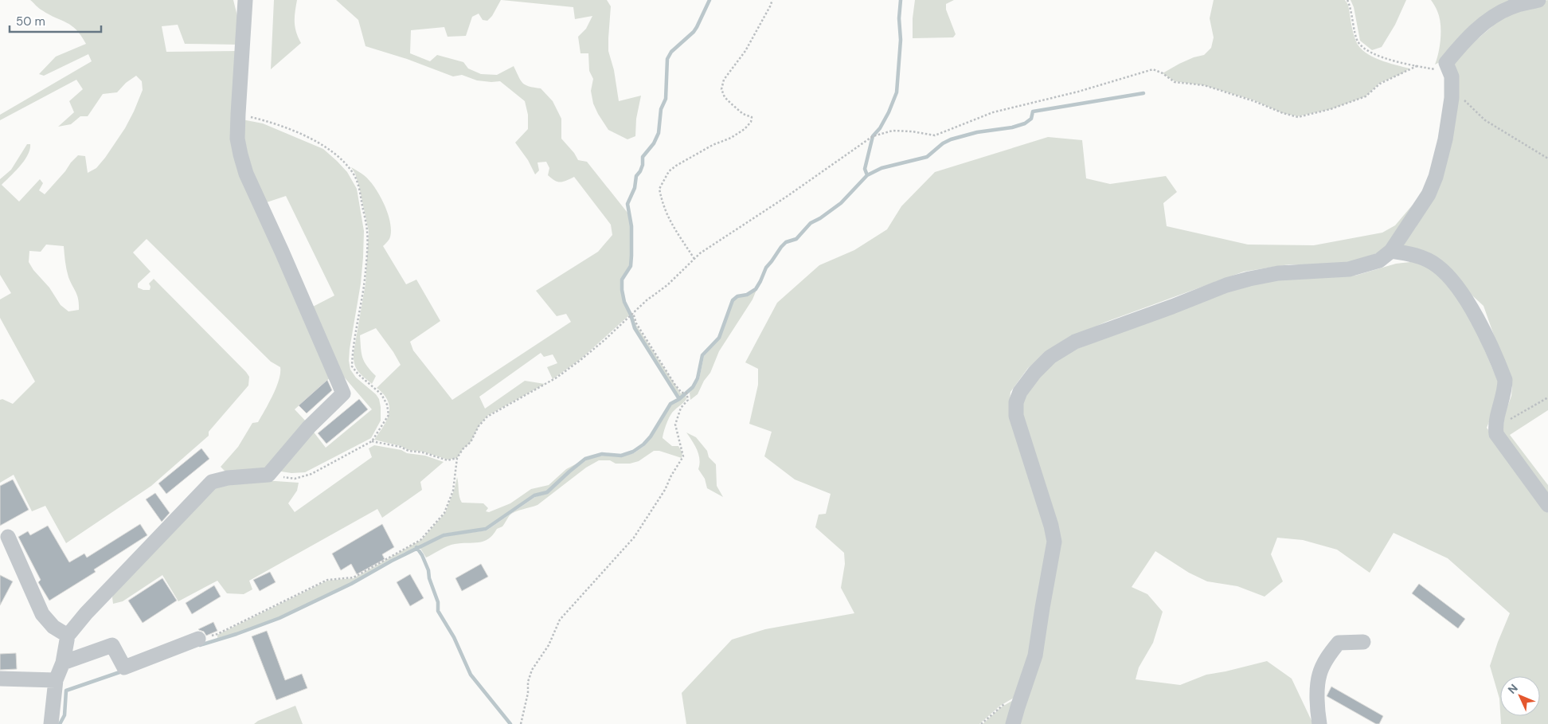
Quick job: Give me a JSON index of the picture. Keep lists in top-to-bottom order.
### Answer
{
  "scale_bar": "50 m",
  "north": "top left"
}
